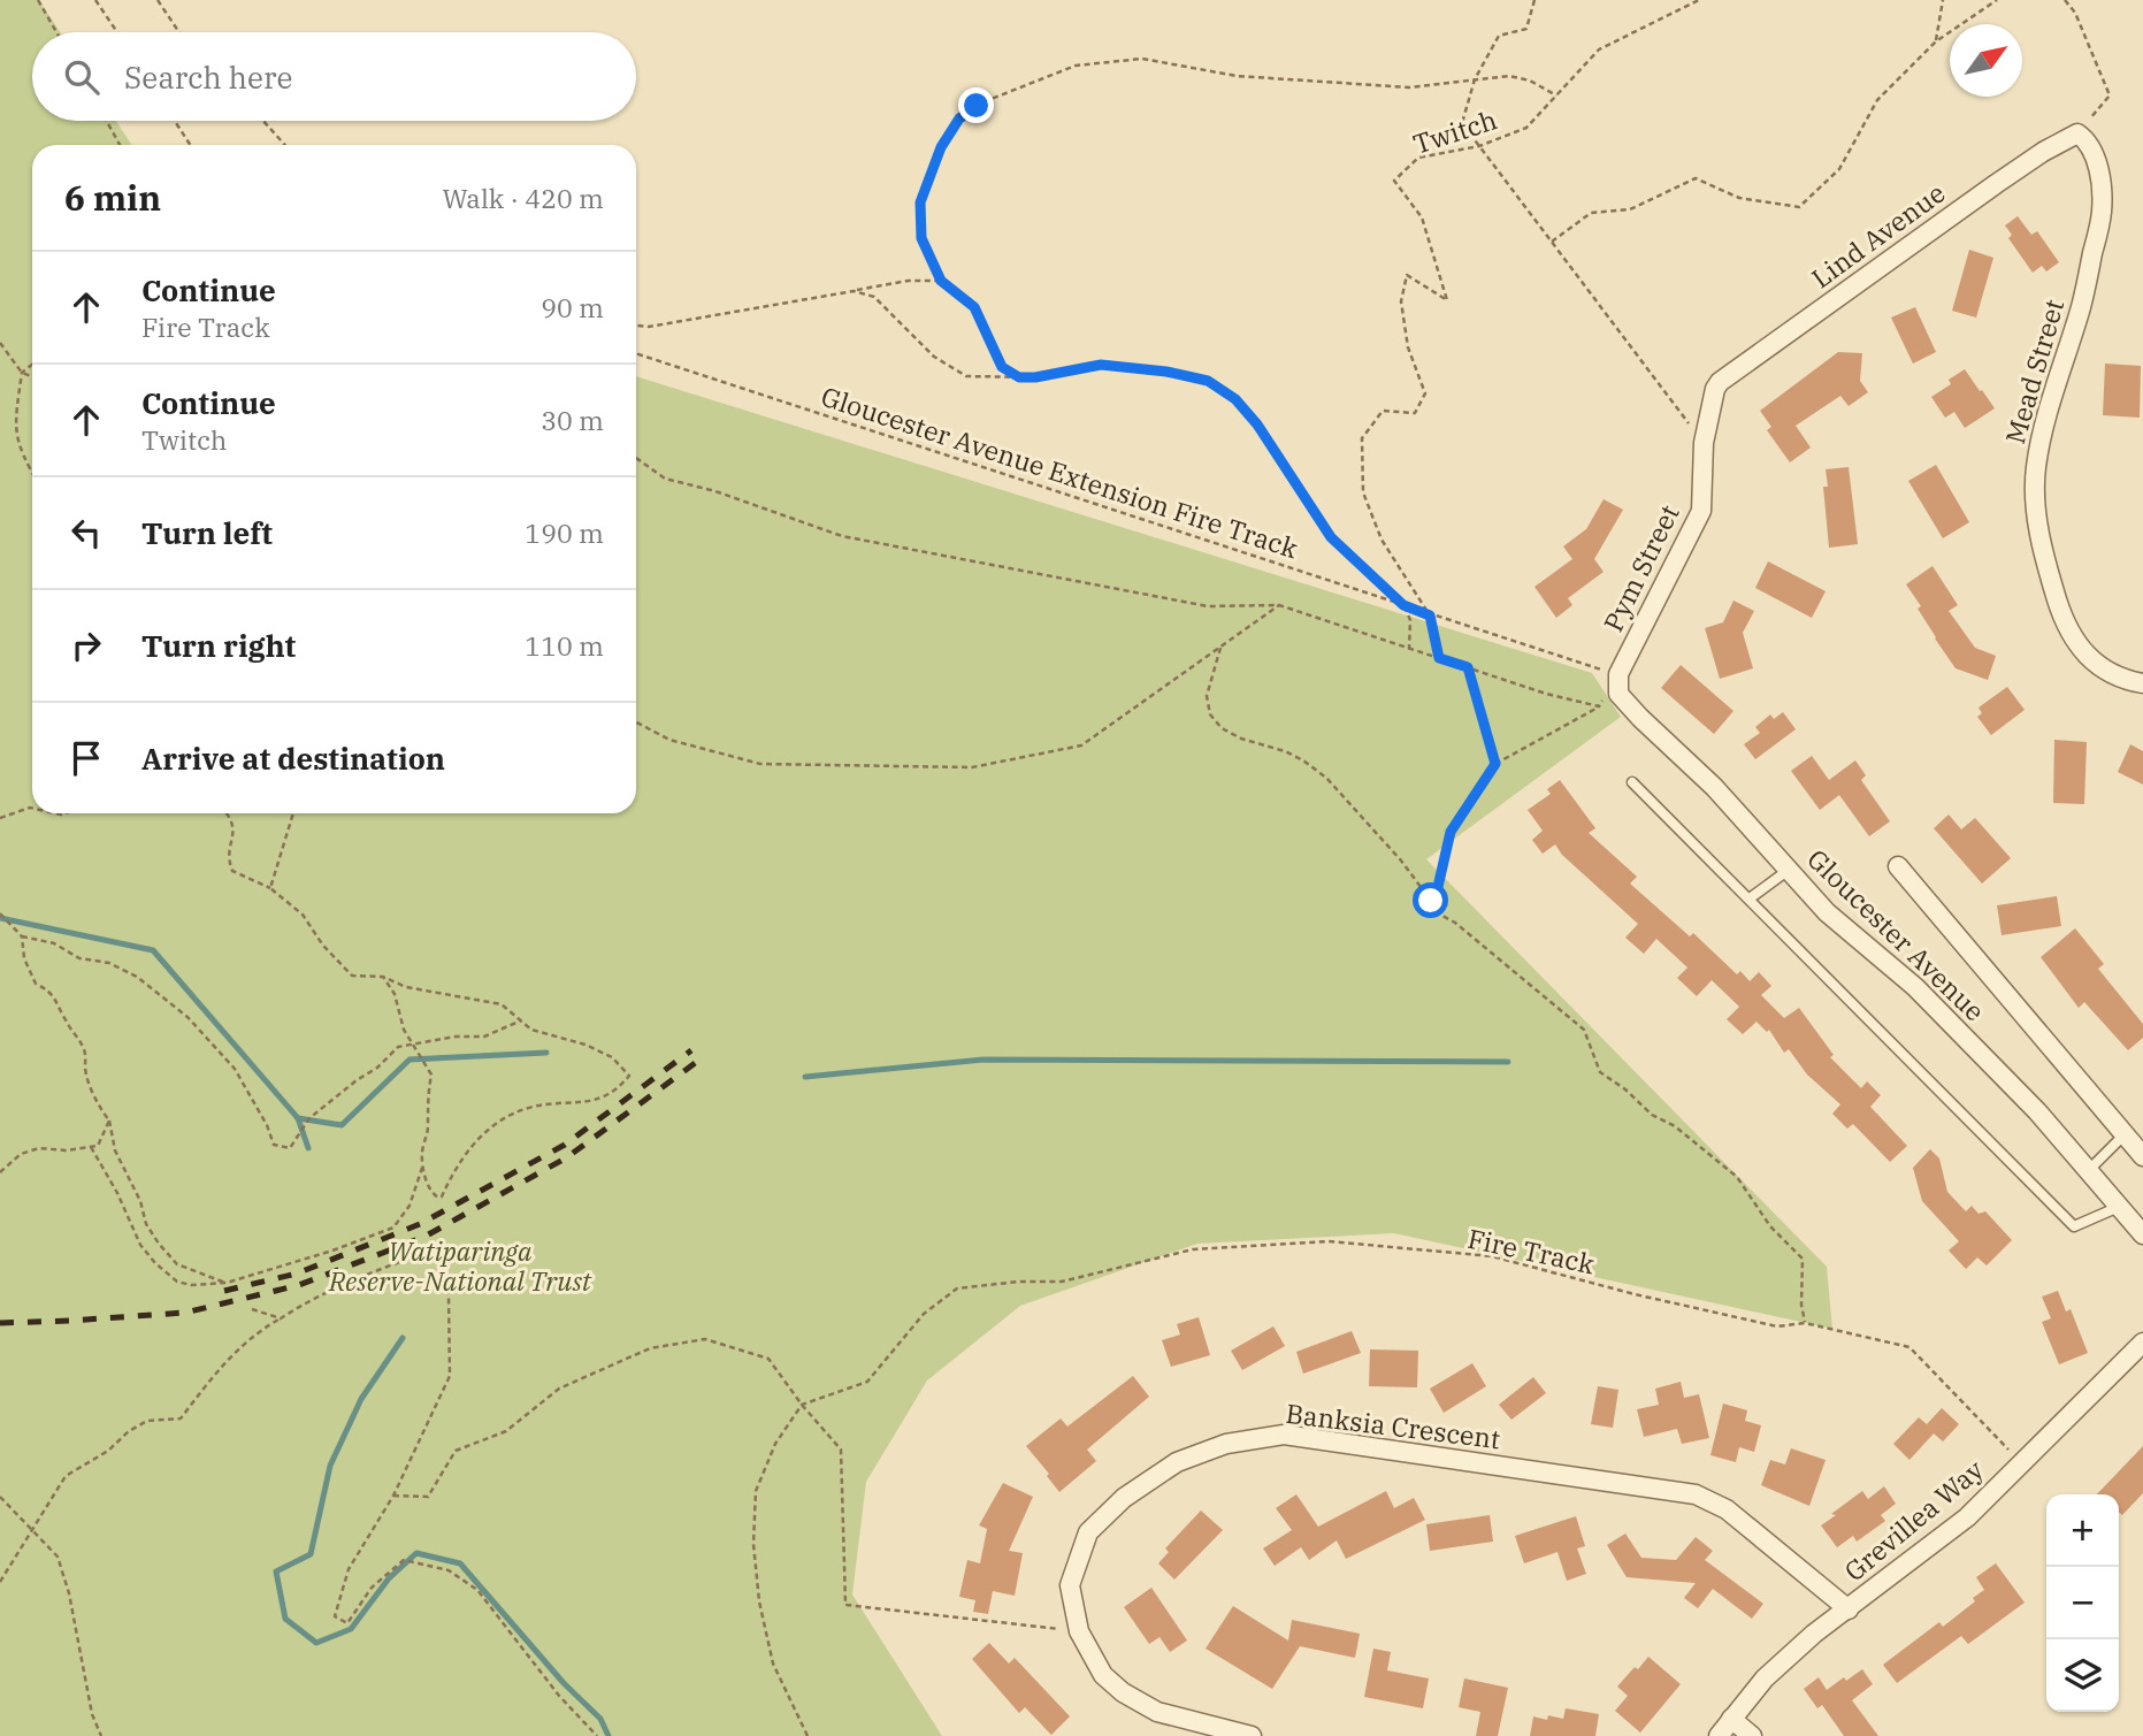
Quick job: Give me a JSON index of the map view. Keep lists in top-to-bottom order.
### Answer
{
  "streets": {
    "street": [
      "Lind Avenue",
      "Mead Street",
      "Pym Street",
      "Gloucester Avenue",
      "Banksia Crescent",
      "Grevillea Way"
    ],
    "path": ["Twitch", "Gloucester Avenue Extension Fire Track", "Fire Track"]
  },
  "crossings": [
    ["Twitch", "Gloucester Avenue Extension Fire Track"],
    ["Lind Avenue", "Mead Street"],
    ["Lind Avenue", "Pym Street"],
    ["Gloucester Avenue Extension Fire Track", "Pym Street"],
    ["Gloucester Avenue Extension Fire Track", "Gloucester Avenue"],
    ["Pym Street", "Gloucester Avenue"],
    ["Fire Track", "Grevillea Way"],
    ["Banksia Crescent", "Grevillea Way"]
  ],
  "parks": ["Watiparinga Reserve-National Trust"],
  "north": "top right",
  "page": {
    "search": "Search here",
    "heading": ["6 min", "Walk · 420 m"],
    "list": [
      ["Continue", "Fire Track", "90 m"],
      ["Continue", "Twitch", "30 m"],
      ["Turn left", "190 m"],
      ["Turn right", "110 m"],
      "Arrive at destination"
    ],
    "map_buttons": ["+", "−"]
  }
}
